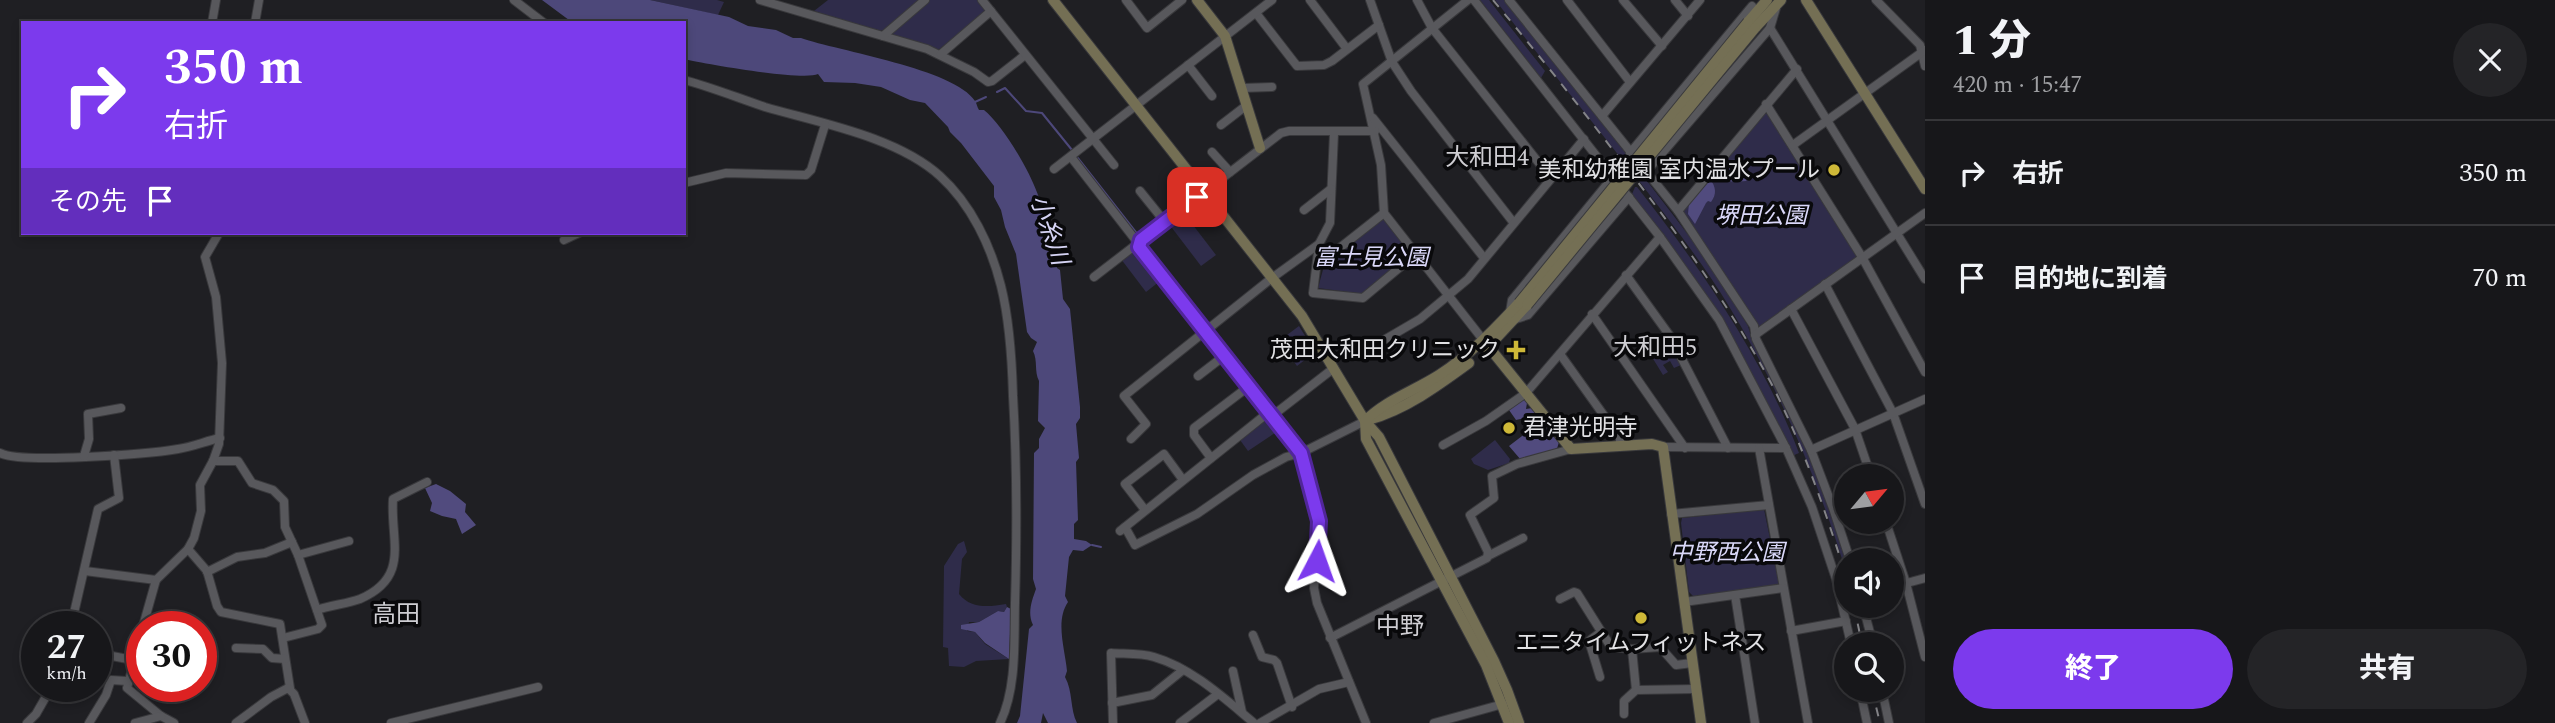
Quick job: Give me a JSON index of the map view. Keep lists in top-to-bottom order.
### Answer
{
  "districts": [
    "大和田4",
    "大和田5",
    "高田",
    "中野"
  ],
  "water": ["小糸川"],
  "parks": ["堺田公園", "富士見公園", "中野西公園"],
  "places": {
    "other": ["美和幼稚園 室内温水プール", "君津光明寺", "エニタイムフィットネス"],
    "health": ["茂田大和田クリニック"]
  },
  "north": "top right",
  "page": {
    "heading": ["1 分", "420 m · 15:47"],
    "turn": ["350 m", "右折"],
    "list": [
      {
        "name": "右折",
        "value": "350 m"
      },
      {
        "name": "目的地に到着",
        "value": "70 m"
      }
    ],
    "then": "その先",
    "speed": "27 km/h",
    "limit": "30",
    "buttons": ["終了", "共有"]
  }
}
